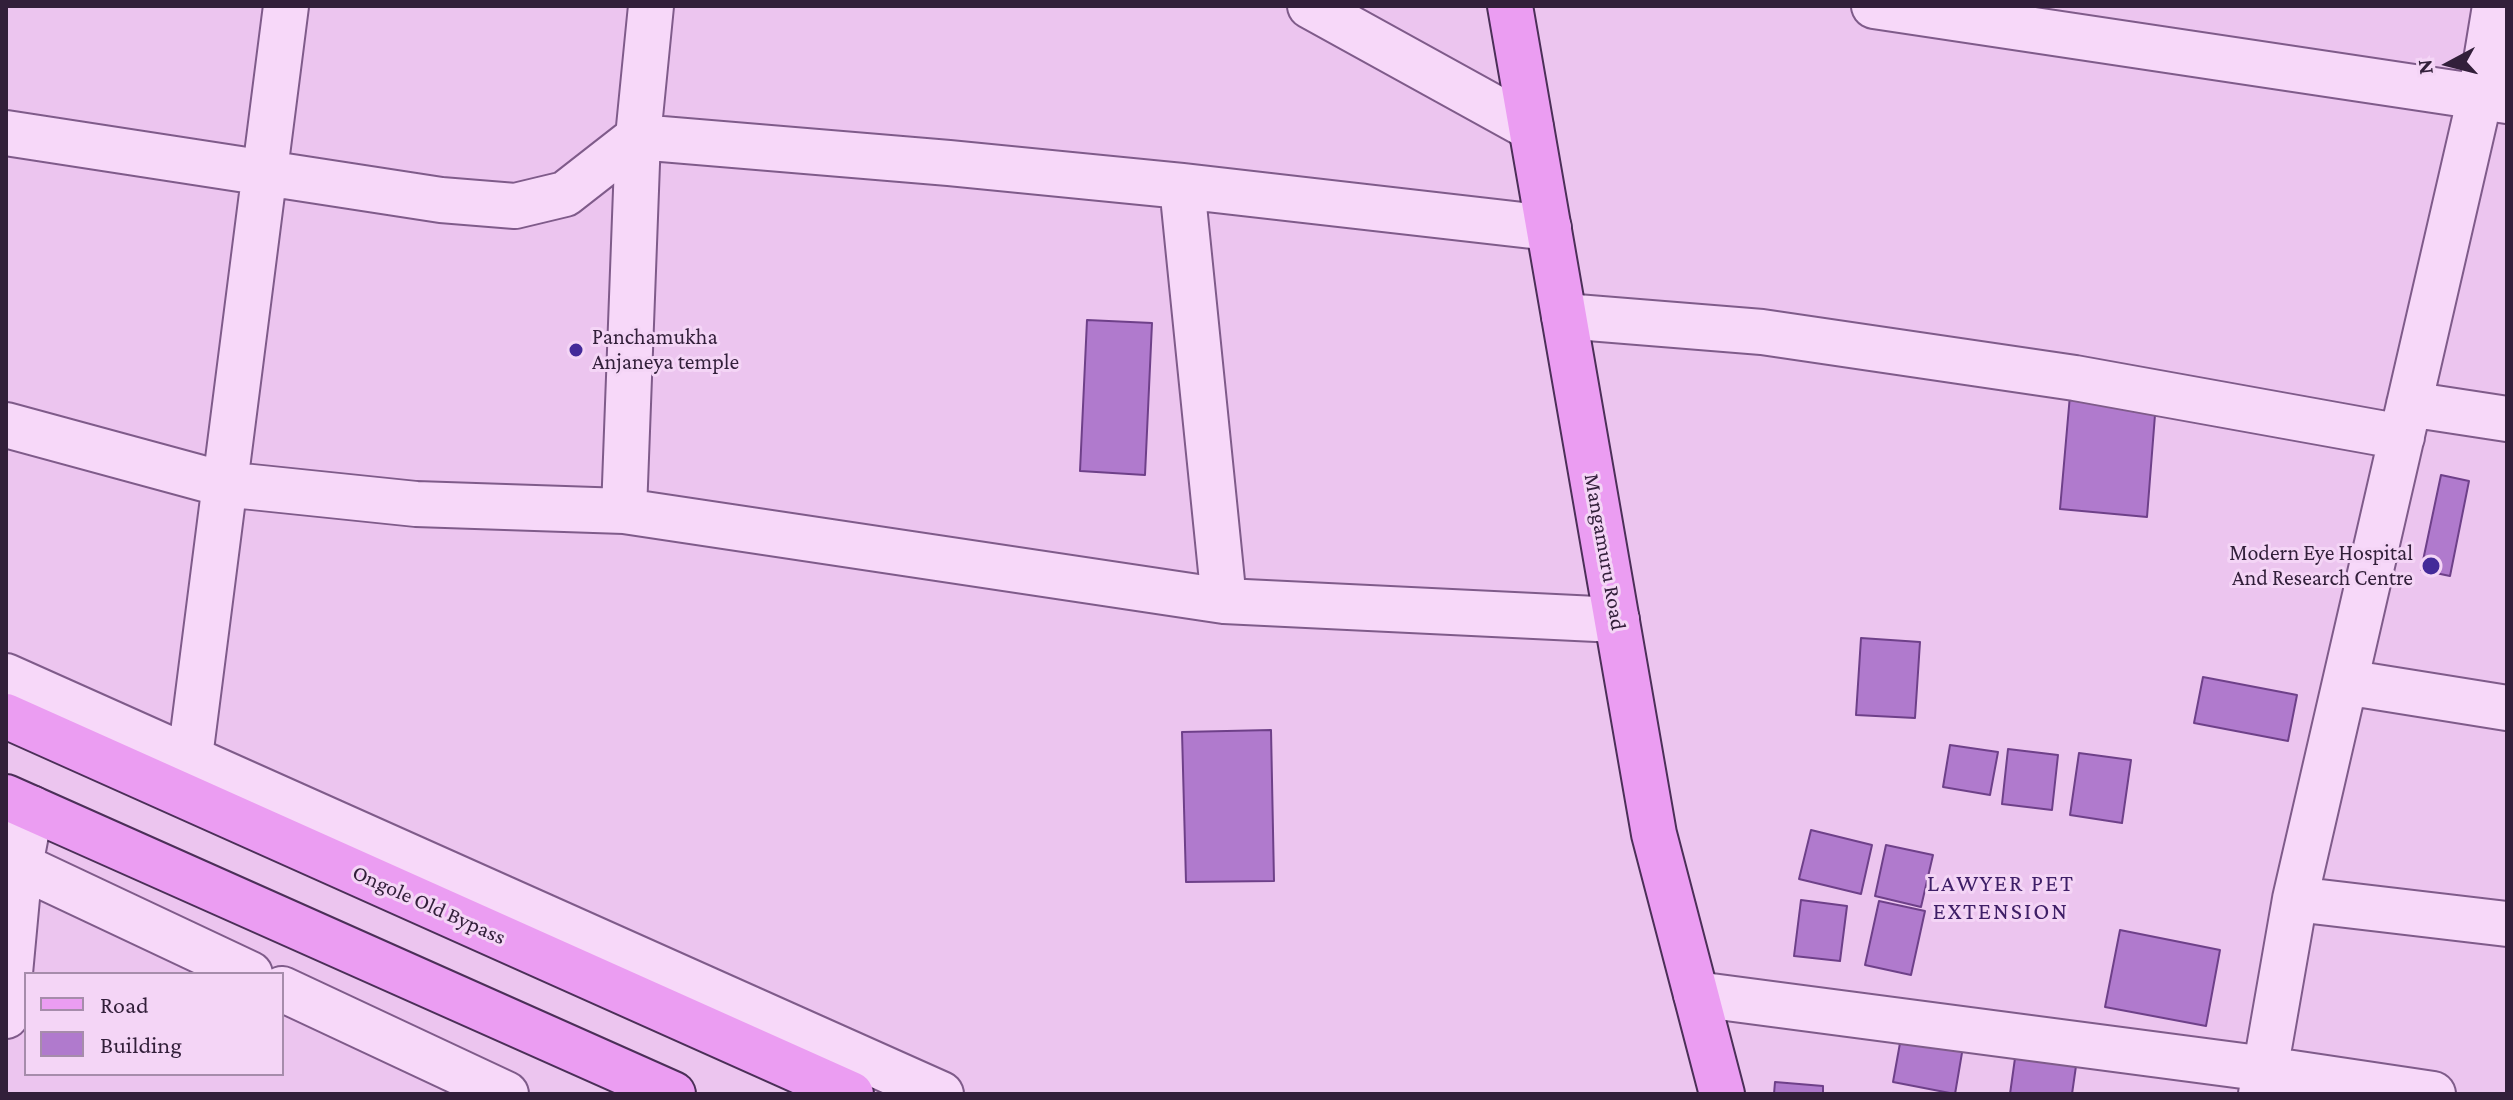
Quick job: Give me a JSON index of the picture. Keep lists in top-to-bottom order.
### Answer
{
  "streets": {
    "main road": ["Mangamuru Road", "Ongole Old Bypass"]
  },
  "districts": ["LAWYER PET EXTENSION"],
  "places": ["Panchamukha Anjaneya temple", "Modern Eye Hospital And Research Centre"],
  "legend": ["Road", "Building"],
  "north": "left"
}
